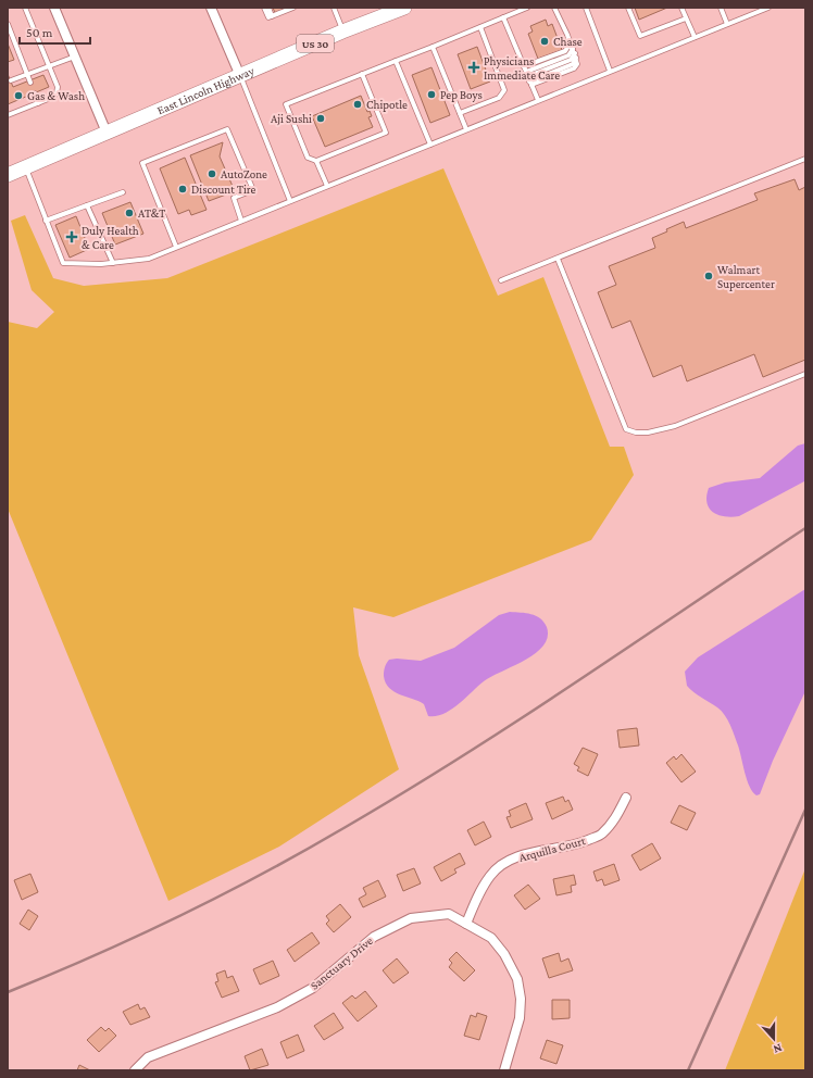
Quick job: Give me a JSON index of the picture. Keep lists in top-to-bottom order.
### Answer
{
  "streets": {
    "main road": ["US 30", "East Lincoln Highway"],
    "street": ["Arquilla Court", "Sanctuary Drive"]
  },
  "crossings": [
    ["Arquilla Court", "Sanctuary Drive"]
  ],
  "places": {
    "other": [
      "Chase",
      "Pep Boys",
      "Gas & Wash",
      "Chipotle",
      "Aji Sushi",
      "AutoZone",
      "Discount Tire",
      "AT&T",
      "Walmart Supercenter"
    ],
    "health": ["Physicians Immediate Care", "Duly Health & Care"]
  },
  "scale_bar": "50 m",
  "north": "bottom"
}
